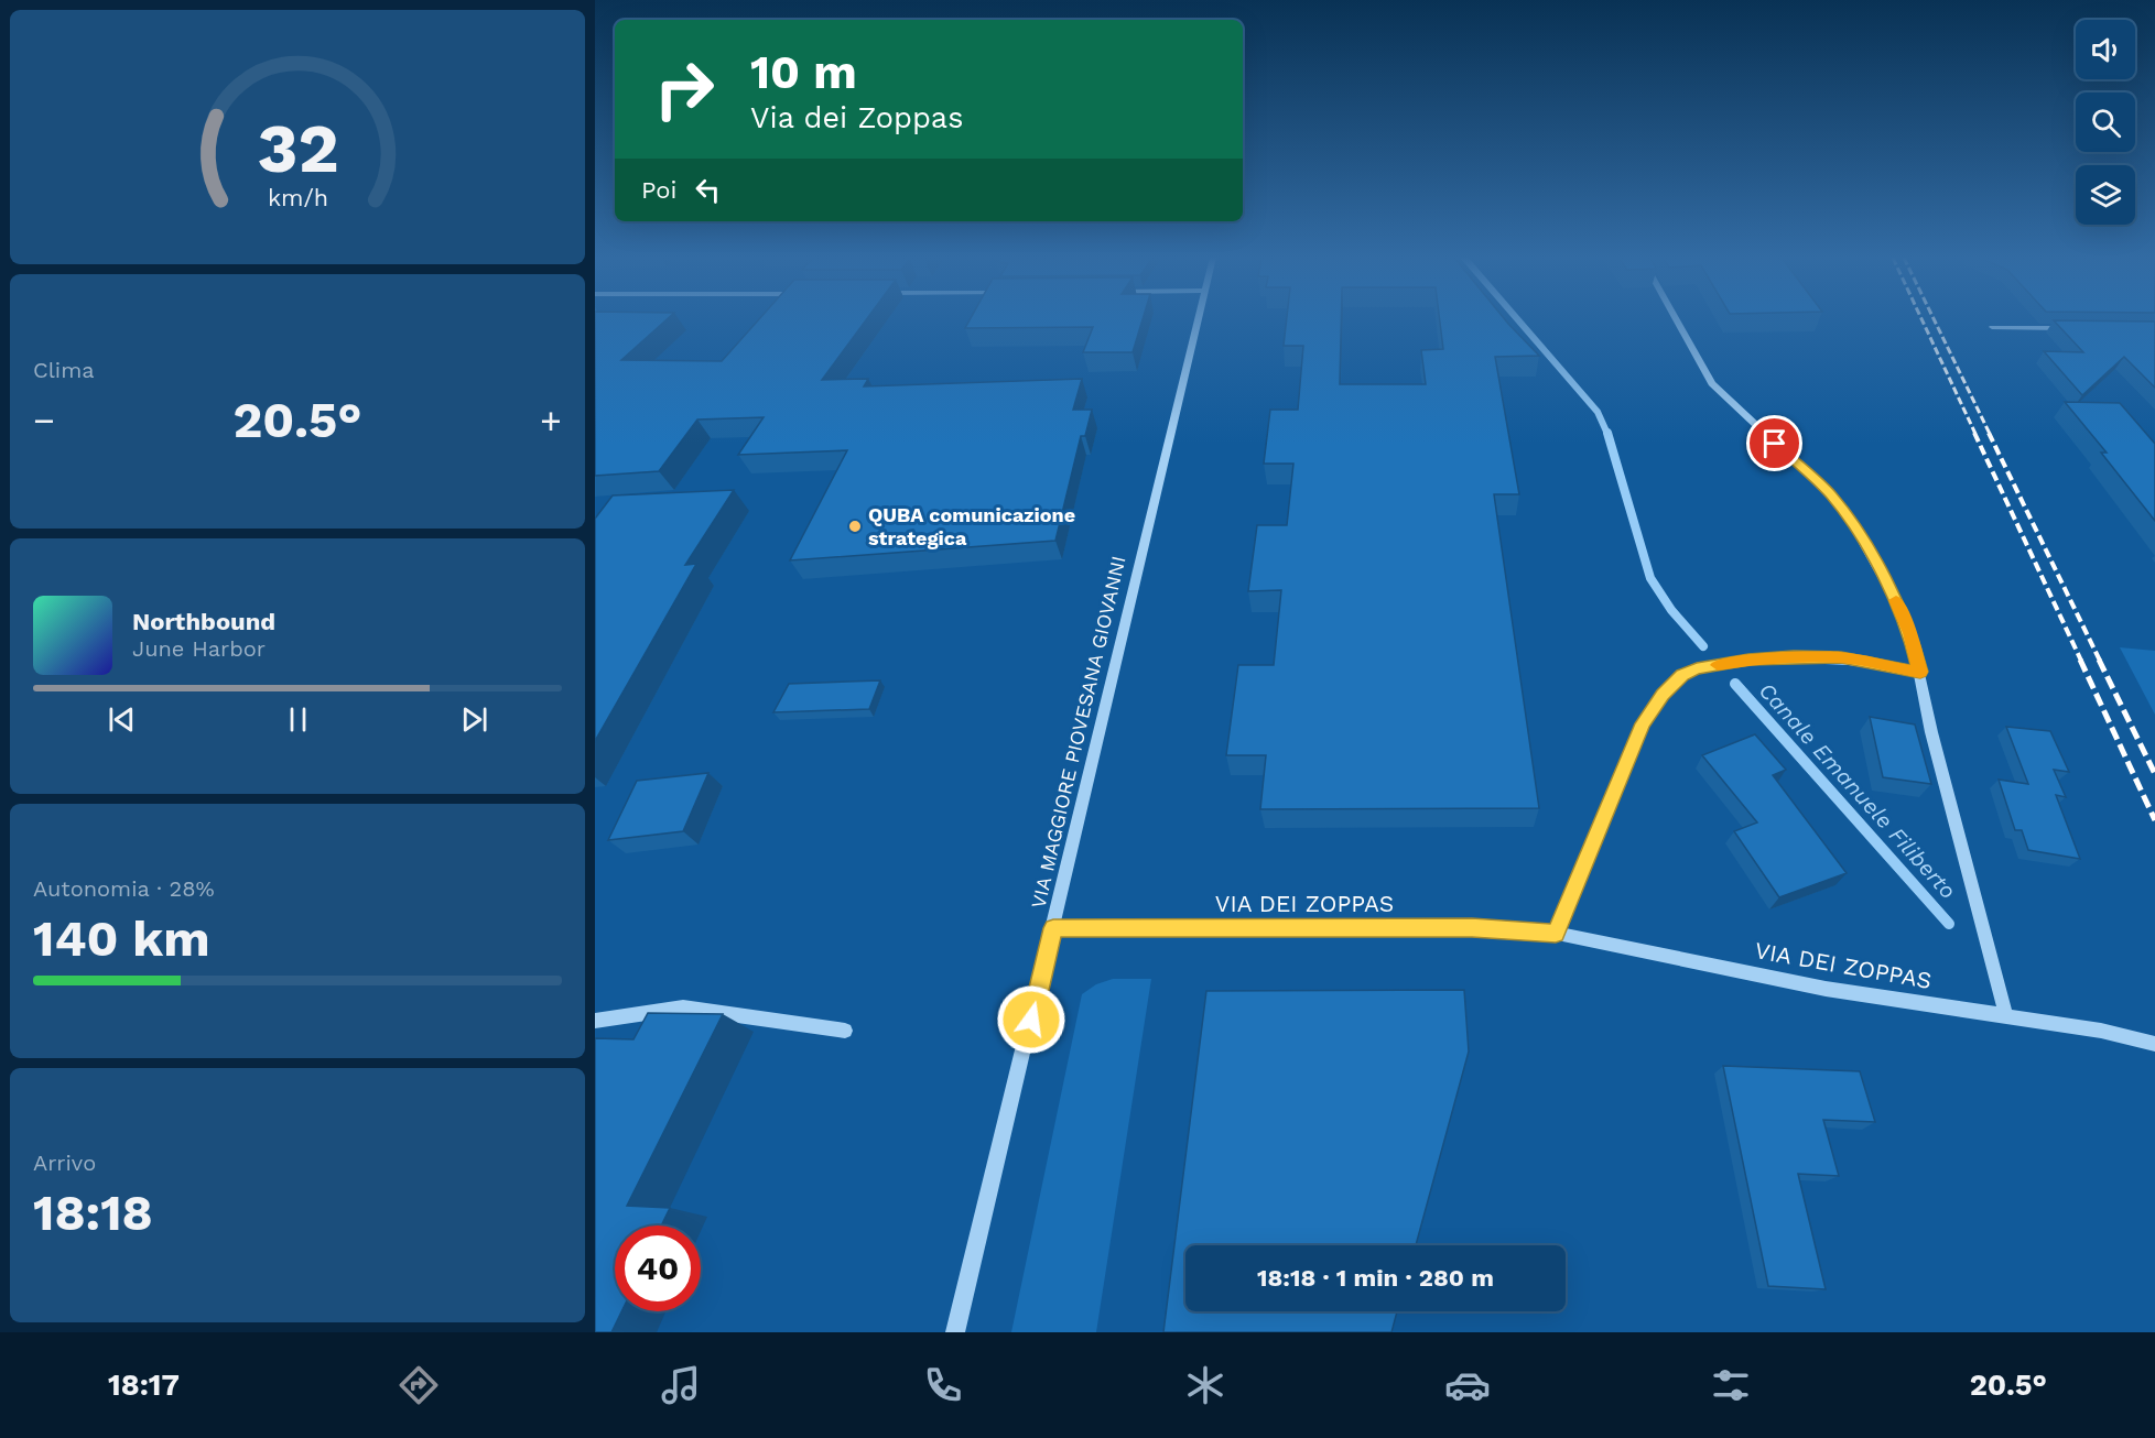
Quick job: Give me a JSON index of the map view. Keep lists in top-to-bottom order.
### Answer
{
  "streets": {
    "street": ["VIA MAGGIORE PIOVESANA GIOVANNI", "VIA DEI ZOPPAS"]
  },
  "crossings": [
    ["VIA MAGGIORE PIOVESANA GIOVANNI", "VIA DEI ZOPPAS"]
  ],
  "water": ["Canale Emanuele Filiberto"],
  "places": ["QUBA comunicazione strategica"],
  "page": {
    "turn": ["10 m", "Via dei Zoppas"],
    "then": "Poi",
    "tile": [
      "Clima",
      ["Autonomia · 28%", "140 km"],
      ["Arrivo", "18:18"]
    ],
    "heat": ["−", "20.5°", "+"],
    "song": ["Northbound", "June Harbor"],
    "limit": "40",
    "trip": "18:18 · 1 min · 280 m",
    "tabs": ["18:17", "20.5°"],
    "gauge": ["32", "km/h"]
  }
}
